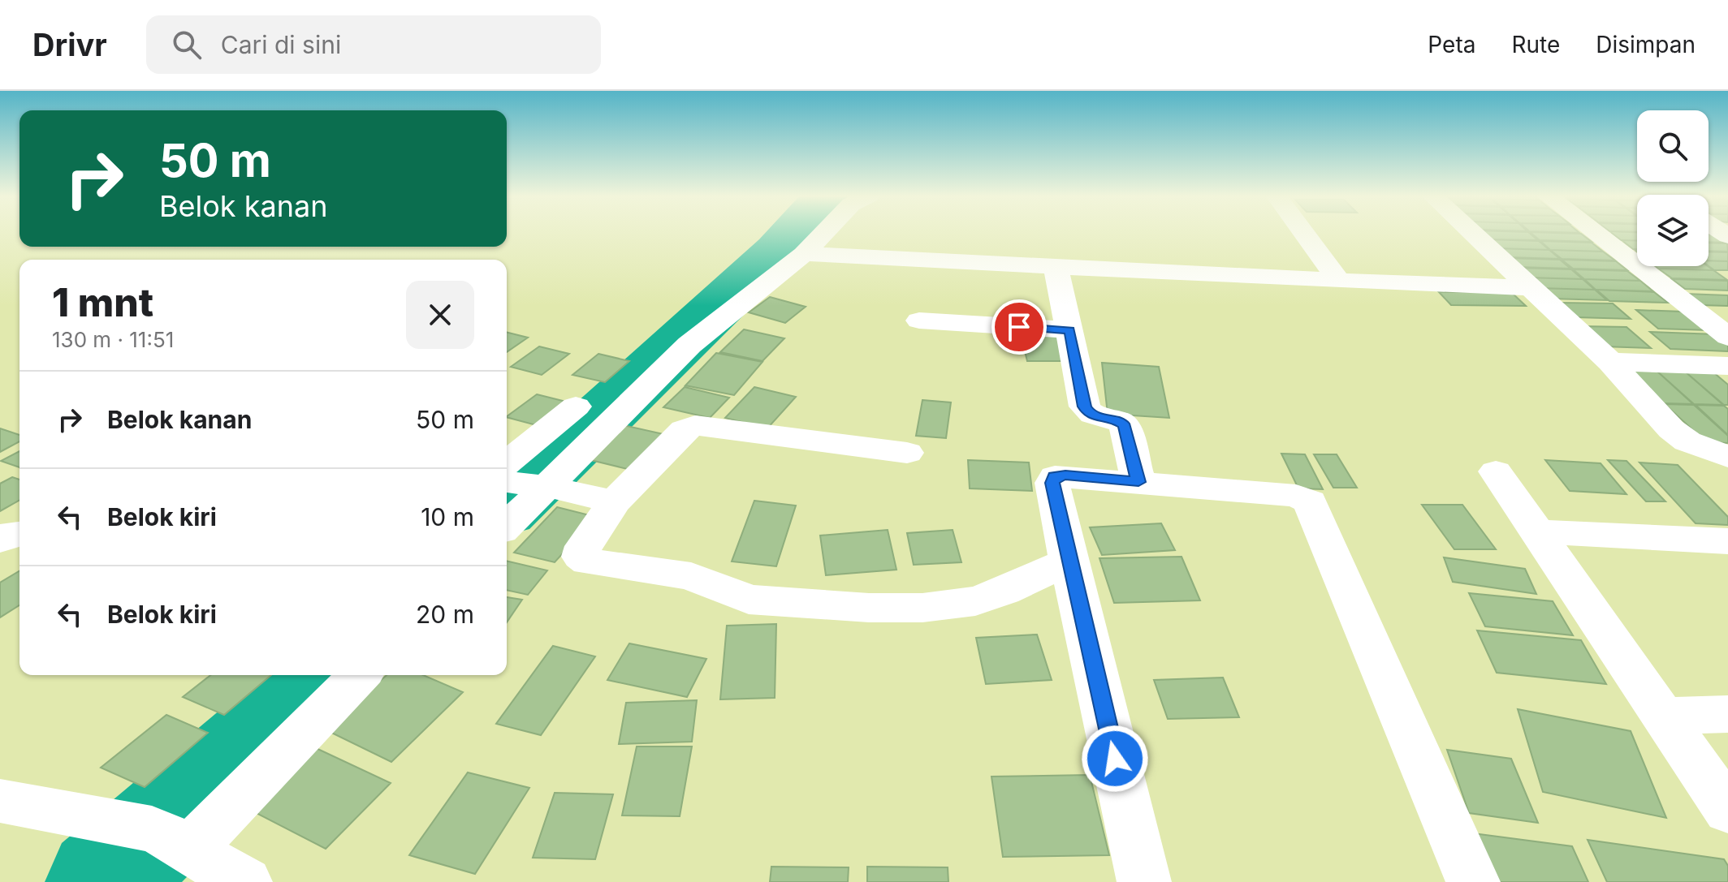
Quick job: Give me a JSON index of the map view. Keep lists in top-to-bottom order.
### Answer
{
  "page": {
    "header": "Drivr",
    "search": "Cari di sini",
    "nav": ["Peta", "Rute", "Disimpan"],
    "turn": ["50 m", "Belok kanan"],
    "heading": ["1 mnt", "130 m · 11:51"],
    "list": [
      {
        "name": "Belok kanan",
        "value": "50 m"
      },
      {
        "name": "Belok kiri",
        "value": "10 m"
      },
      {
        "name": "Belok kiri",
        "value": "20 m"
      }
    ]
  }
}
